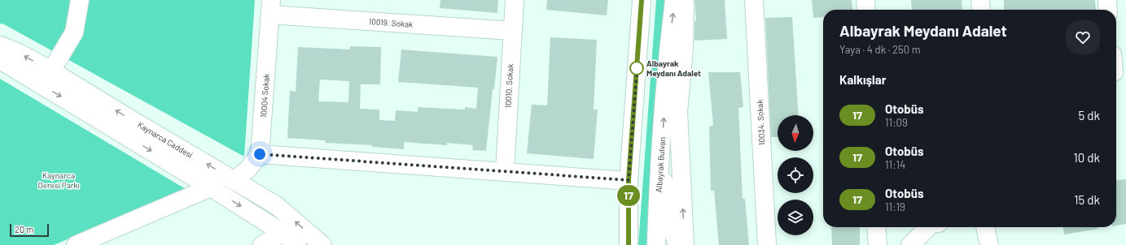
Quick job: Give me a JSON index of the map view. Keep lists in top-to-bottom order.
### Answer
{
  "streets": {
    "street": [
      "10019. Sokak",
      "10010. Sokak",
      "10004 Sokak",
      "10034. Sokak",
      "Kaynarca Caddesi",
      "Albayrak Bulvarı"
    ]
  },
  "crossings": [
    ["10019. Sokak", "10010. Sokak"],
    ["10019. Sokak", "10004 Sokak"]
  ],
  "parks": ["Kaynarca Deresi Parkı"],
  "places": ["Albayrak Meydanı Adalet"],
  "lines": ["bus line 17"],
  "scale_bar": "20 m",
  "north": "bottom",
  "page": {
    "on_map": "17",
    "heading": [
      ["Albayrak Meydanı Adalet", "Yaya · 4 dk · 250 m"],
      "Kalkışlar"
    ],
    "list": [
      {
        "mark": "17",
        "name": "Otobüs",
        "note": "11:09",
        "value": "5 dk"
      },
      {
        "mark": "17",
        "name": "Otobüs",
        "note": "11:14",
        "value": "10 dk"
      },
      {
        "mark": "17",
        "name": "Otobüs",
        "note": "11:19",
        "value": "15 dk"
      }
    ],
    "scale": "20 m"
  }
}
